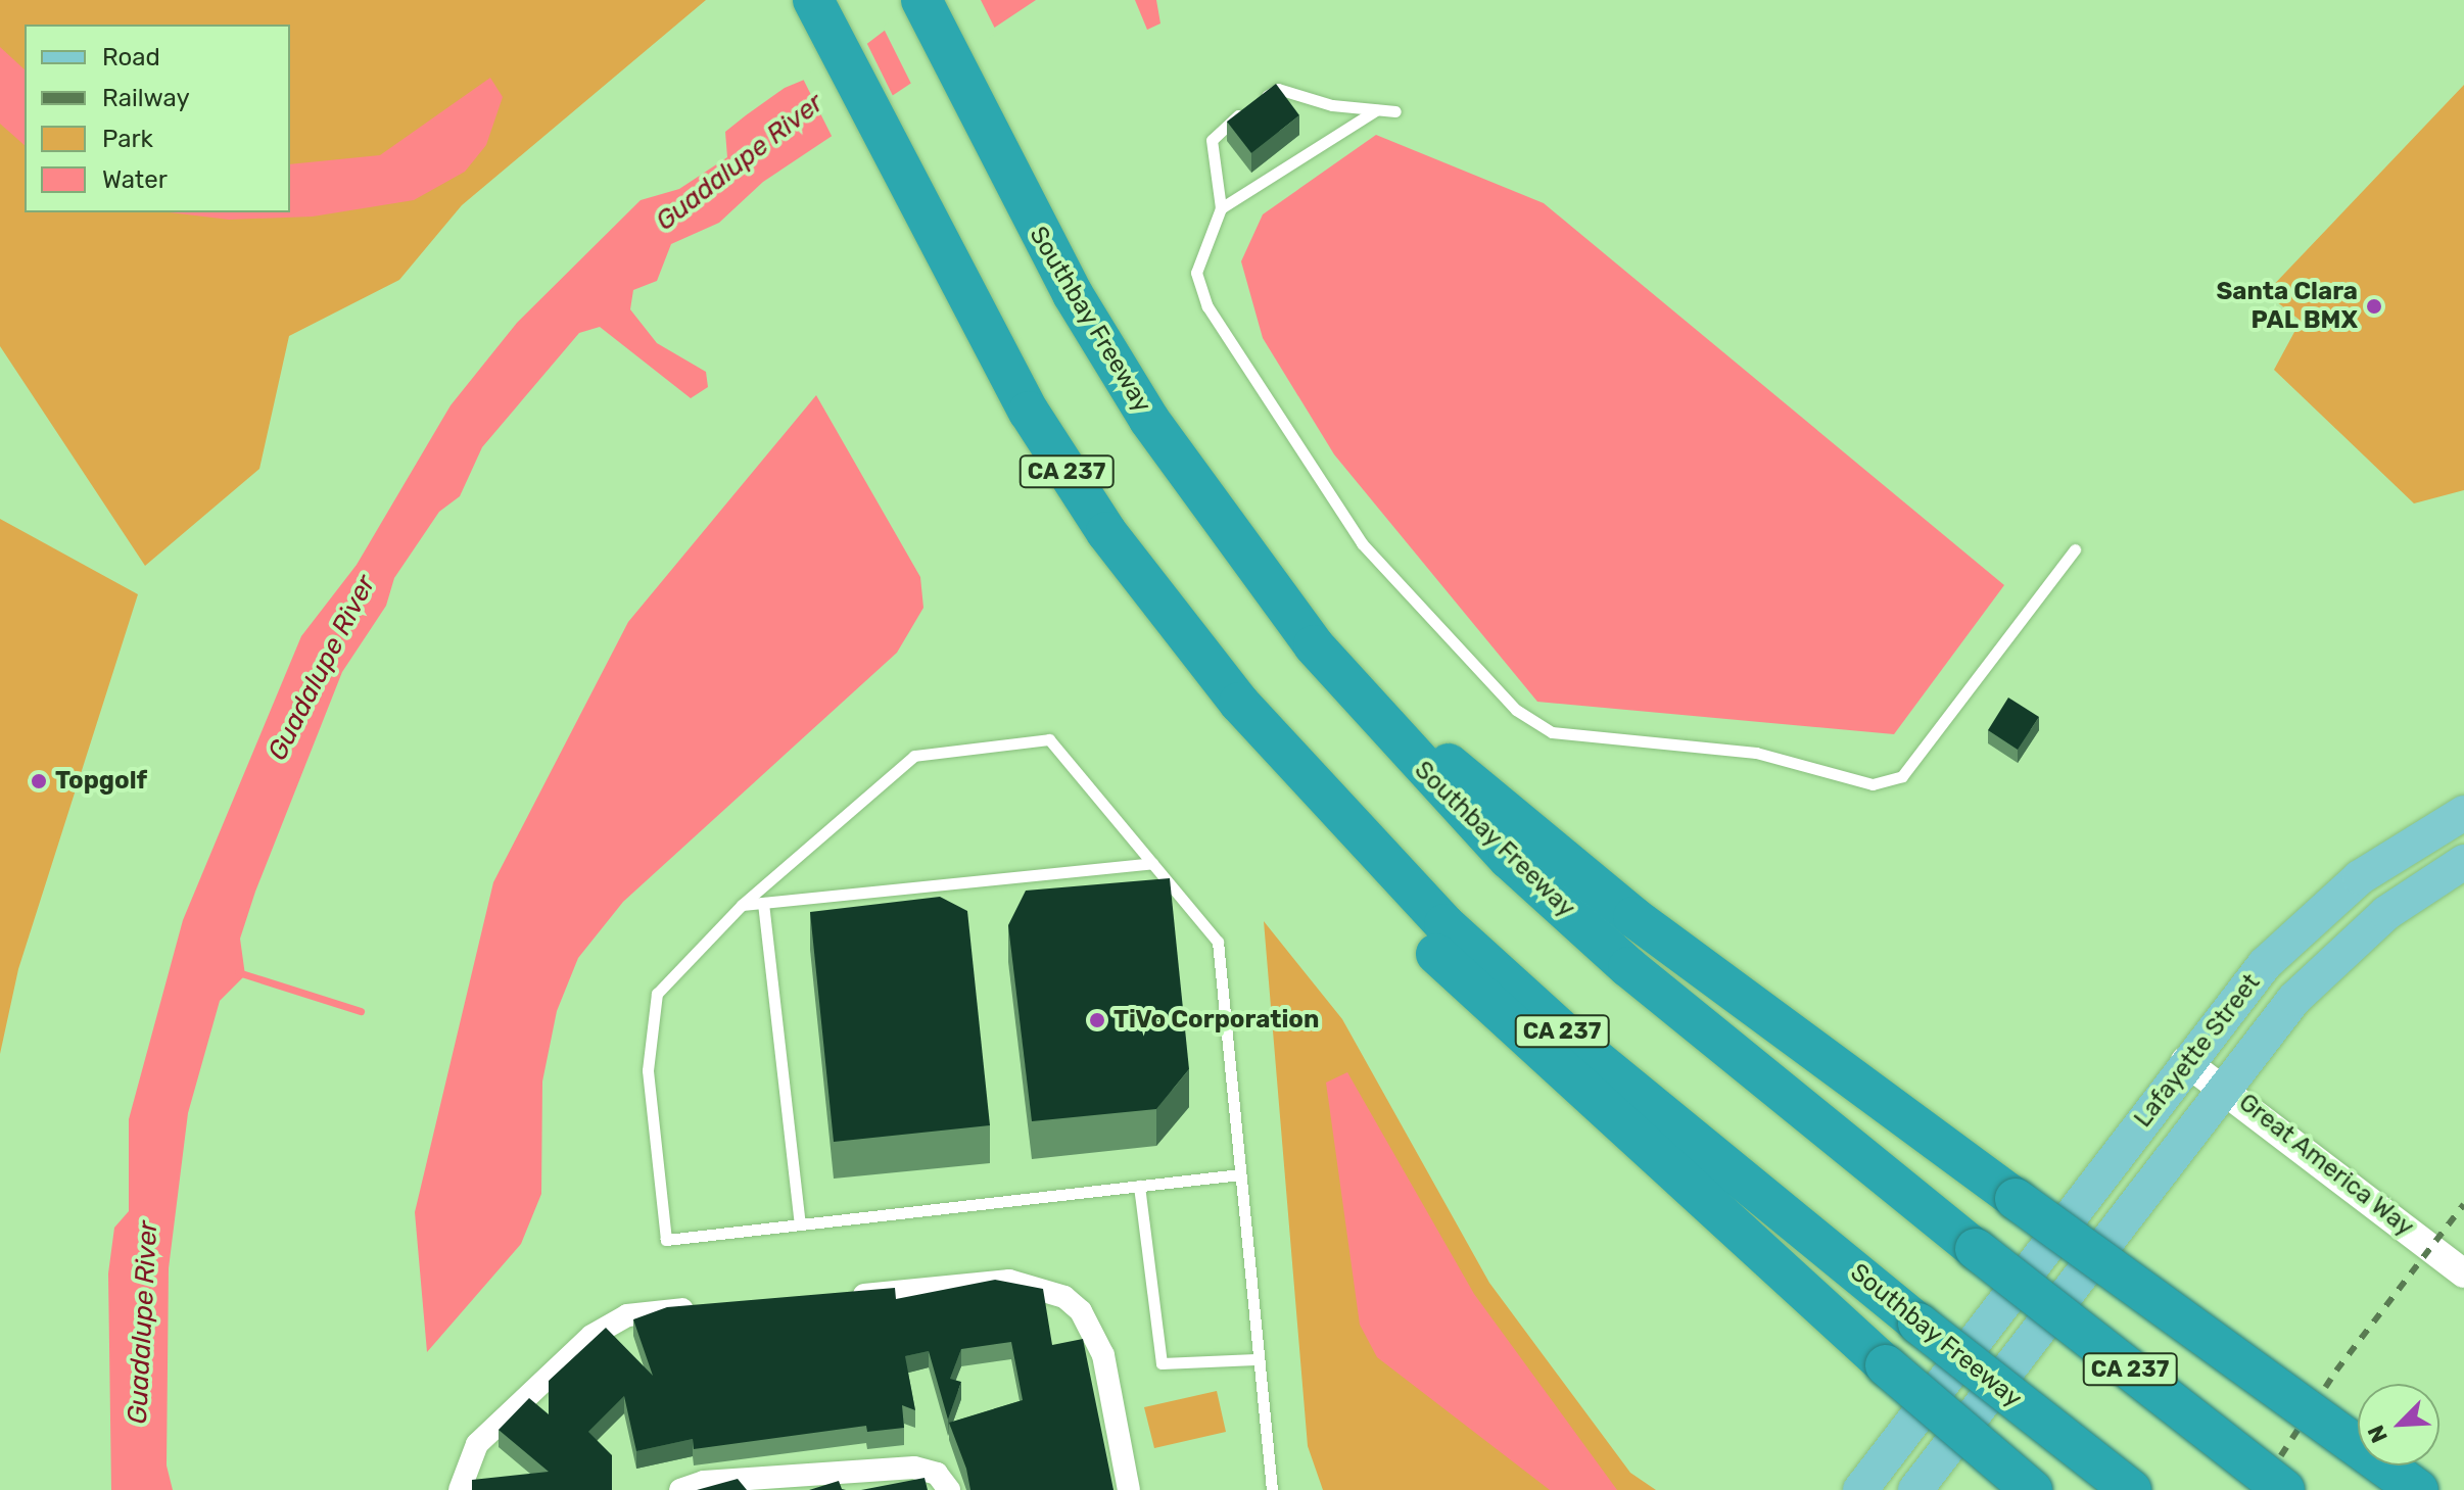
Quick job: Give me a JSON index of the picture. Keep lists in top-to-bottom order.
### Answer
{
  "streets": {
    "highway": ["Southbay Freeway", "CA 237"],
    "main road": ["Lafayette Street"],
    "street": ["Great America Way"]
  },
  "crossings": [
    ["Lafayette Street", "Great America Way"]
  ],
  "water": ["Guadalupe River"],
  "places": ["Santa Clara PAL BMX", "Topgolf", "TiVo Corporation"],
  "legend": [
    "Road",
    "Railway",
    "Park",
    "Water"
  ],
  "north": "bottom left"
}
